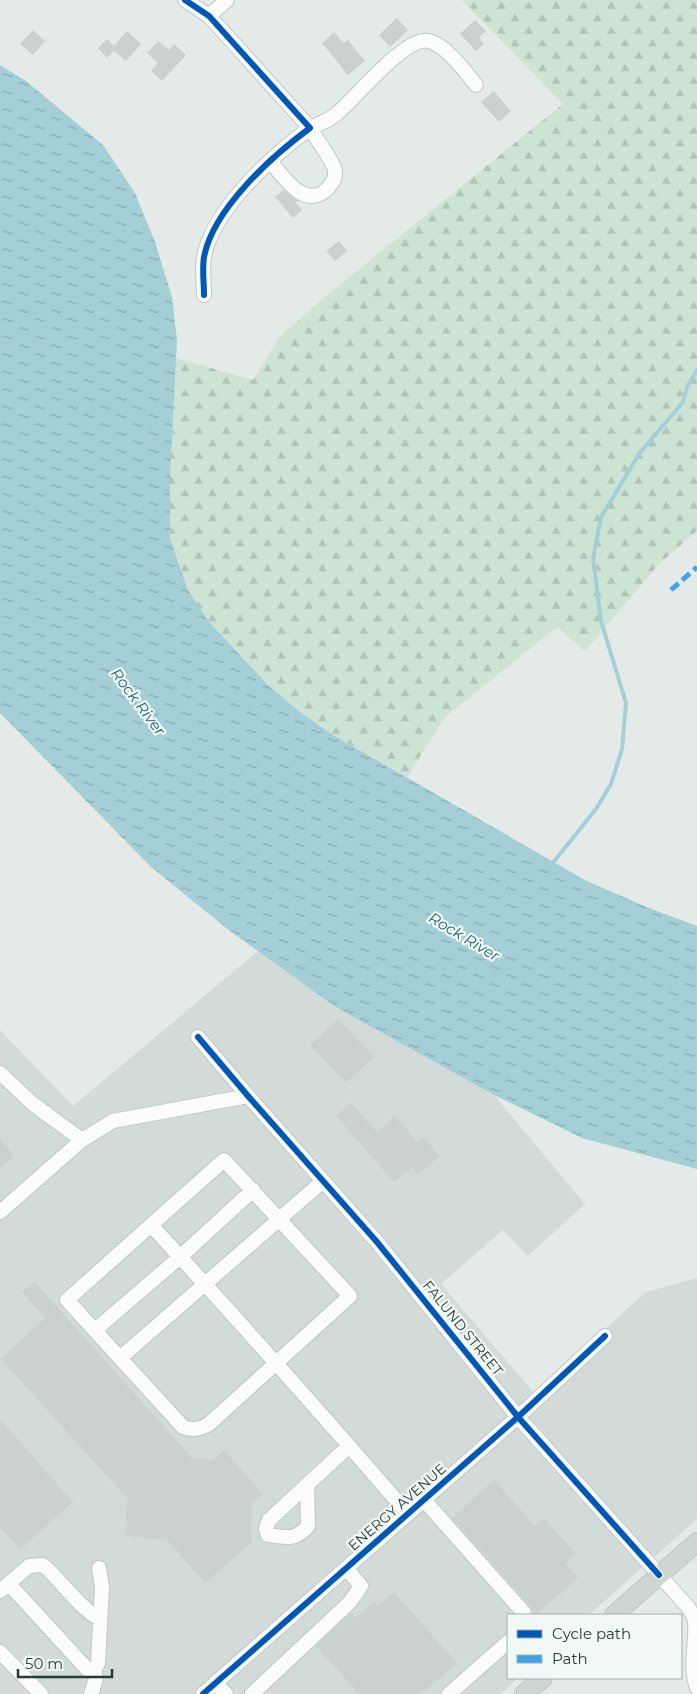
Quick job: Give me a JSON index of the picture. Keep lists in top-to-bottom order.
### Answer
{
  "streets": {
    "street": ["FALUND STREET", "ENERGY AVENUE"]
  },
  "crossings": [
    ["FALUND STREET", "ENERGY AVENUE"]
  ],
  "water": ["Rock River"],
  "legend": ["Cycle path", "Path"],
  "scale_bar": "50 m"
}
